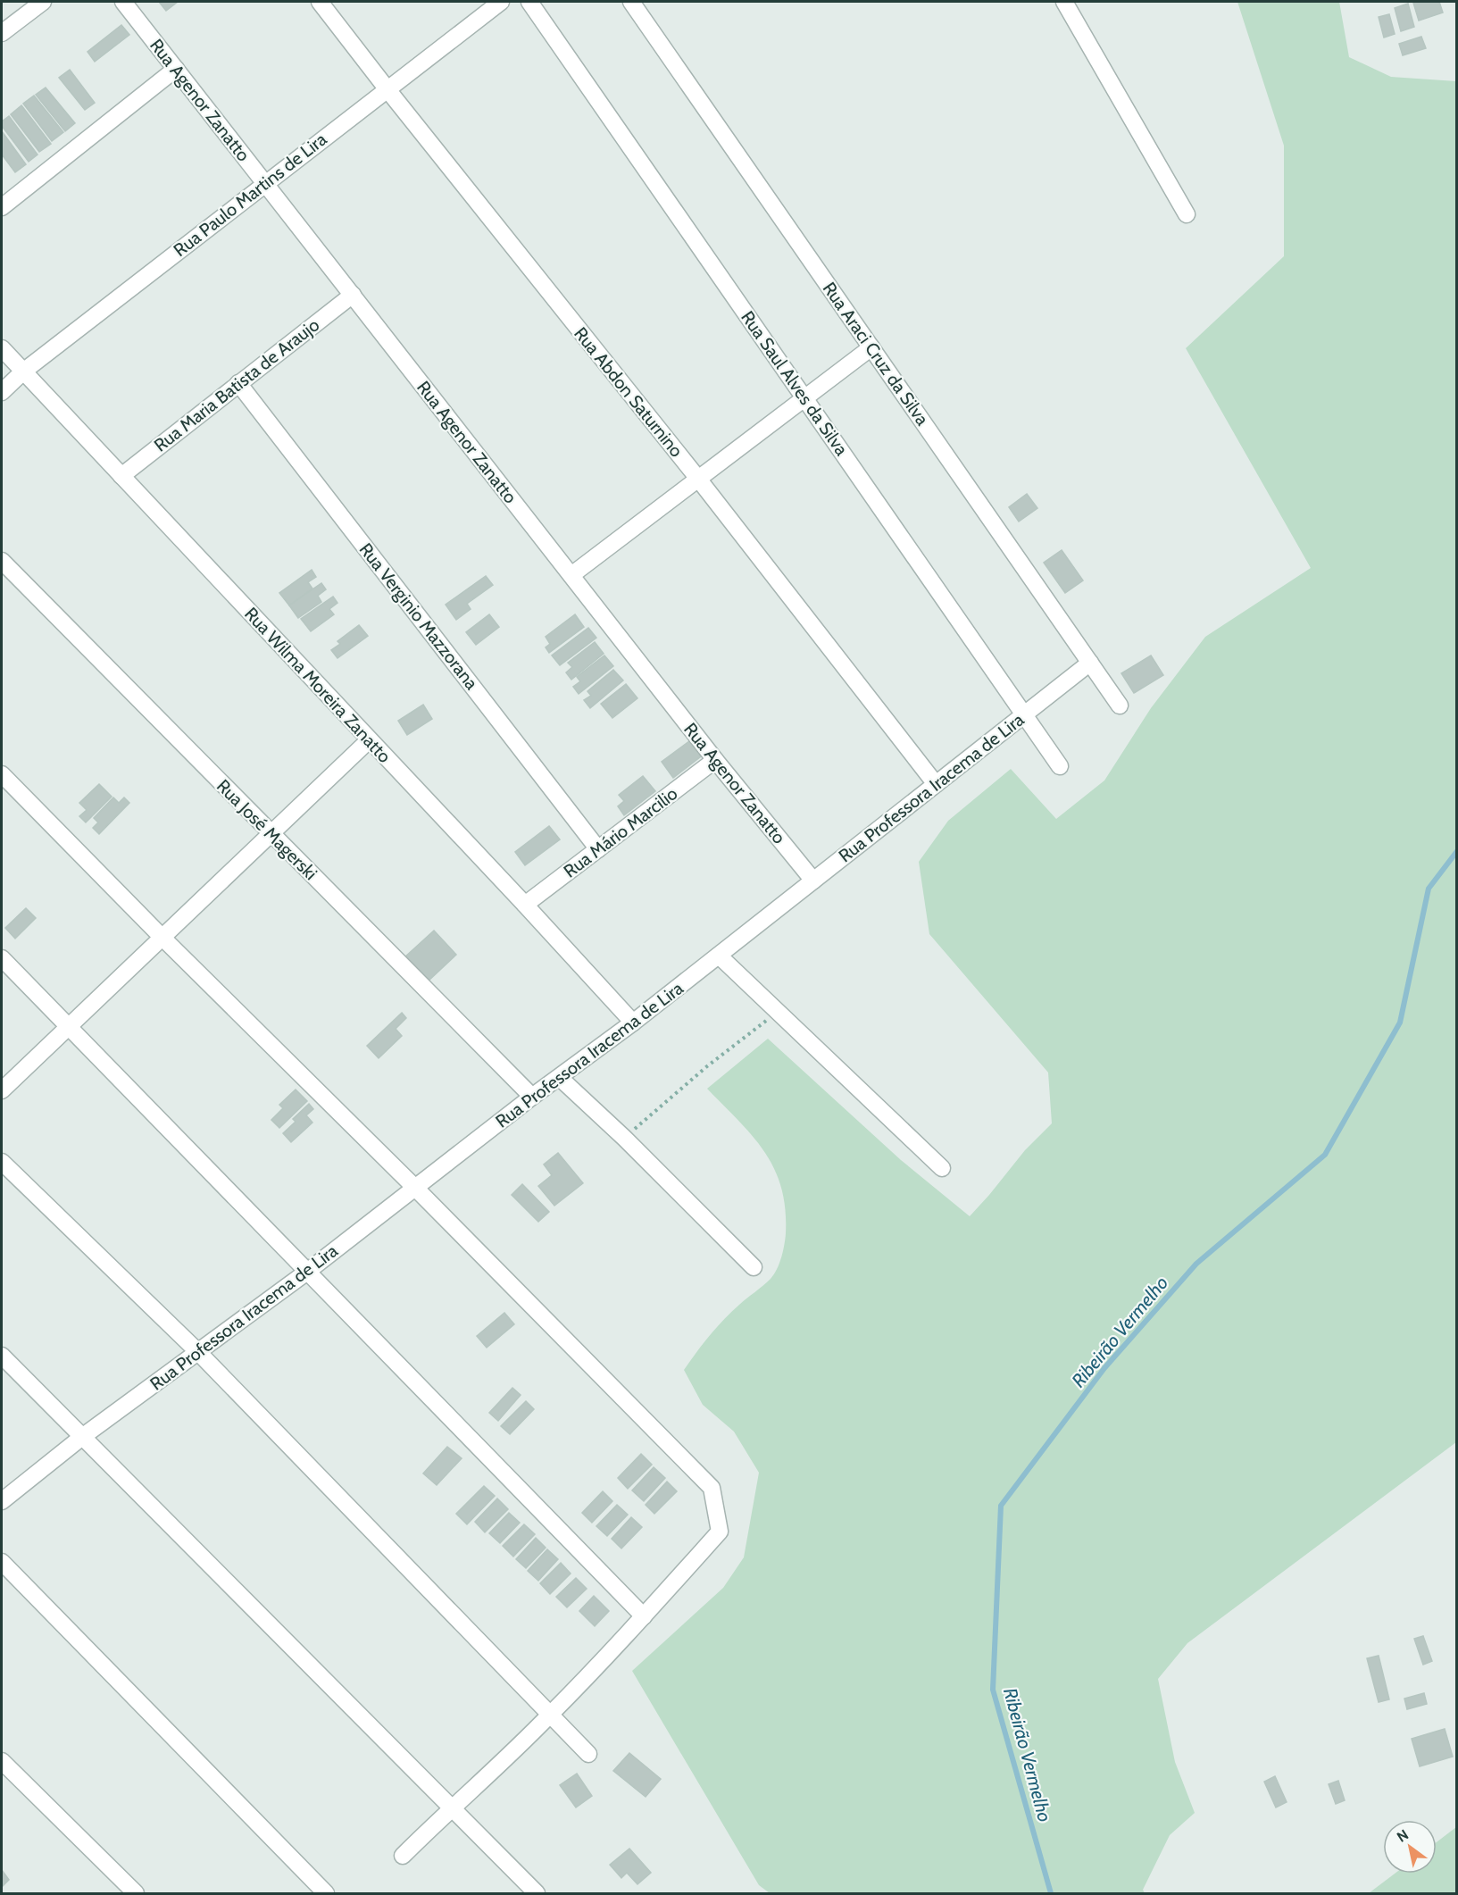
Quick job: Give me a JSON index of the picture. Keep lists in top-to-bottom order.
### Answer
{
  "streets": {
    "street": [
      "Rua Agenor Zanatto",
      "Rua Paulo Martins de Lira",
      "Rua Araci Cruz da Silva",
      "Rua Saul Alves da Silva",
      "Rua Maria Batista de Araujo",
      "Rua Abdon Saturnino",
      "Rua Verginio Mazzorana",
      "Rua Wilma Moreira Zanatto",
      "Rua Professora Iracema de Lira",
      "Rua José Magerski",
      "Rua Mário Marcilio"
    ]
  },
  "crossings": [
    ["Rua Agenor Zanatto", "Rua Paulo Martins de Lira"],
    ["Rua Agenor Zanatto", "Rua Maria Batista de Araujo"],
    ["Rua Agenor Zanatto", "Rua Professora Iracema de Lira"],
    ["Rua Agenor Zanatto", "Rua Mário Marcilio"],
    ["Rua Paulo Martins de Lira", "Rua Abdon Saturnino"],
    ["Rua Paulo Martins de Lira", "Rua Wilma Moreira Zanatto"],
    ["Rua Araci Cruz da Silva", "Rua Professora Iracema de Lira"],
    ["Rua Saul Alves da Silva", "Rua Professora Iracema de Lira"],
    ["Rua Maria Batista de Araujo", "Rua Verginio Mazzorana"],
    ["Rua Maria Batista de Araujo", "Rua Wilma Moreira Zanatto"],
    ["Rua Abdon Saturnino", "Rua Professora Iracema de Lira"],
    ["Rua Verginio Mazzorana", "Rua Mário Marcilio"],
    ["Rua Wilma Moreira Zanatto", "Rua Professora Iracema de Lira"],
    ["Rua Wilma Moreira Zanatto", "Rua Mário Marcilio"],
    ["Rua Professora Iracema de Lira", "Rua José Magerski"]
  ],
  "water": ["Ribeirão Vermelho"],
  "north": "top left"
}
